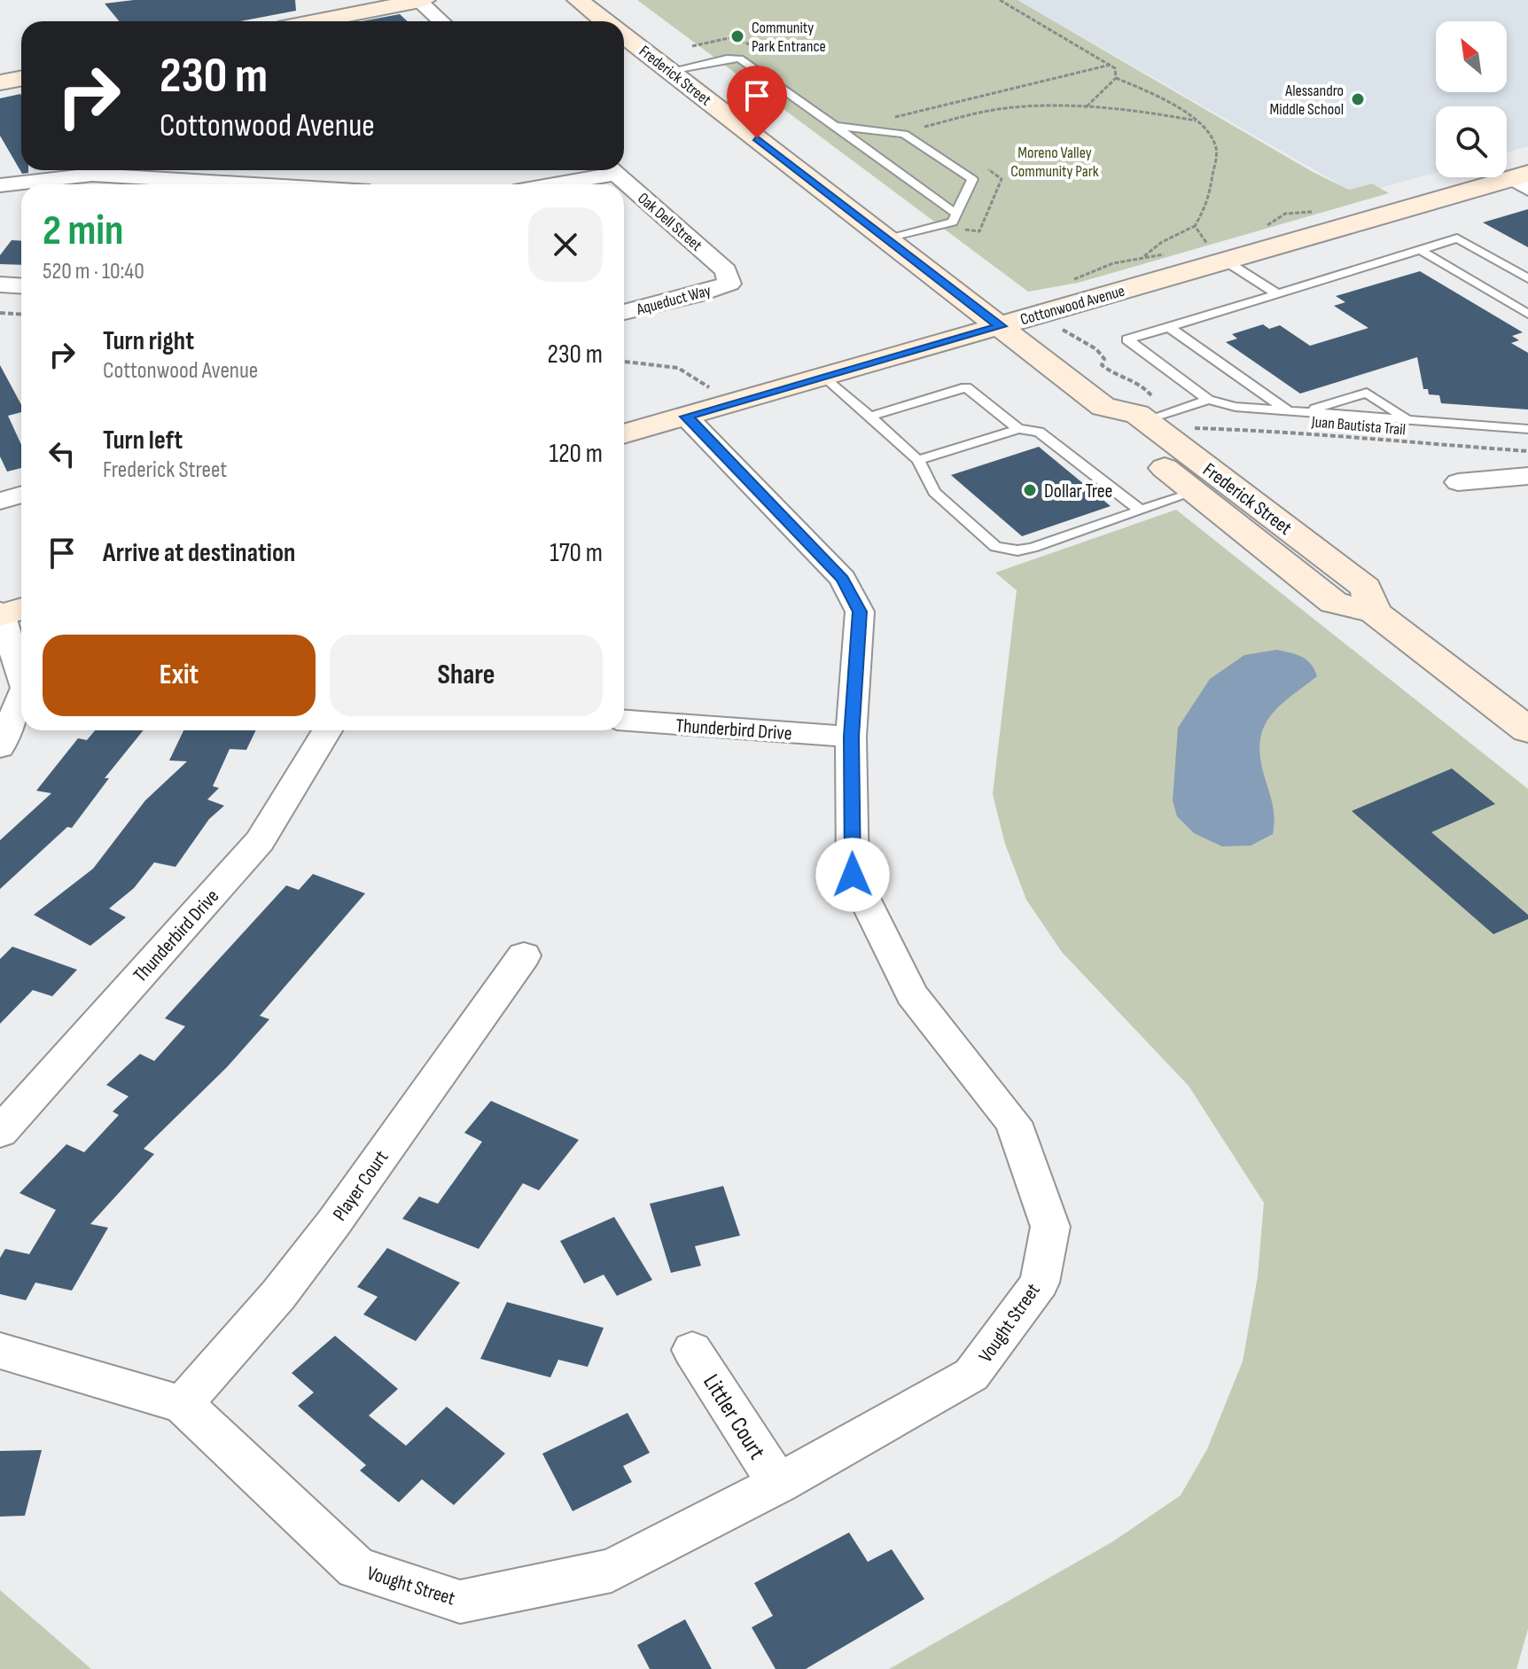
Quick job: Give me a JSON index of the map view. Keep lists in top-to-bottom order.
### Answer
{
  "streets": {
    "main road": ["Frederick Street", "Cottonwood Avenue"],
    "street": [
      "Oak Dell Street",
      "Aqueduct Way",
      "Thunderbird Drive",
      "Player Court",
      "Vought Street",
      "Littler Court"
    ],
    "path": ["Juan Bautista Trail"]
  },
  "crossings": [
    ["Frederick Street", "Cottonwood Avenue"],
    ["Frederick Street", "Juan Bautista Trail"],
    ["Oak Dell Street", "Aqueduct Way"],
    ["Cottonwood Avenue", "Vought Street"],
    ["Thunderbird Drive", "Vought Street"],
    ["Player Court", "Vought Street"],
    ["Vought Street", "Littler Court"]
  ],
  "parks": ["Moreno Valley Community Park"],
  "places": ["Community Park Entrance", "Alessandro Middle School", "Dollar Tree"],
  "north": "top left",
  "page": {
    "turn": ["230 m", "Cottonwood Avenue"],
    "heading": ["2 min", "520 m · 10:40"],
    "list": [
      {
        "name": "Turn right",
        "note": "Cottonwood Avenue",
        "value": "230 m"
      },
      {
        "name": "Turn left",
        "note": "Frederick Street",
        "value": "120 m"
      },
      {
        "name": "Arrive at destination",
        "value": "170 m"
      }
    ],
    "buttons": ["Exit", "Share"]
  }
}
